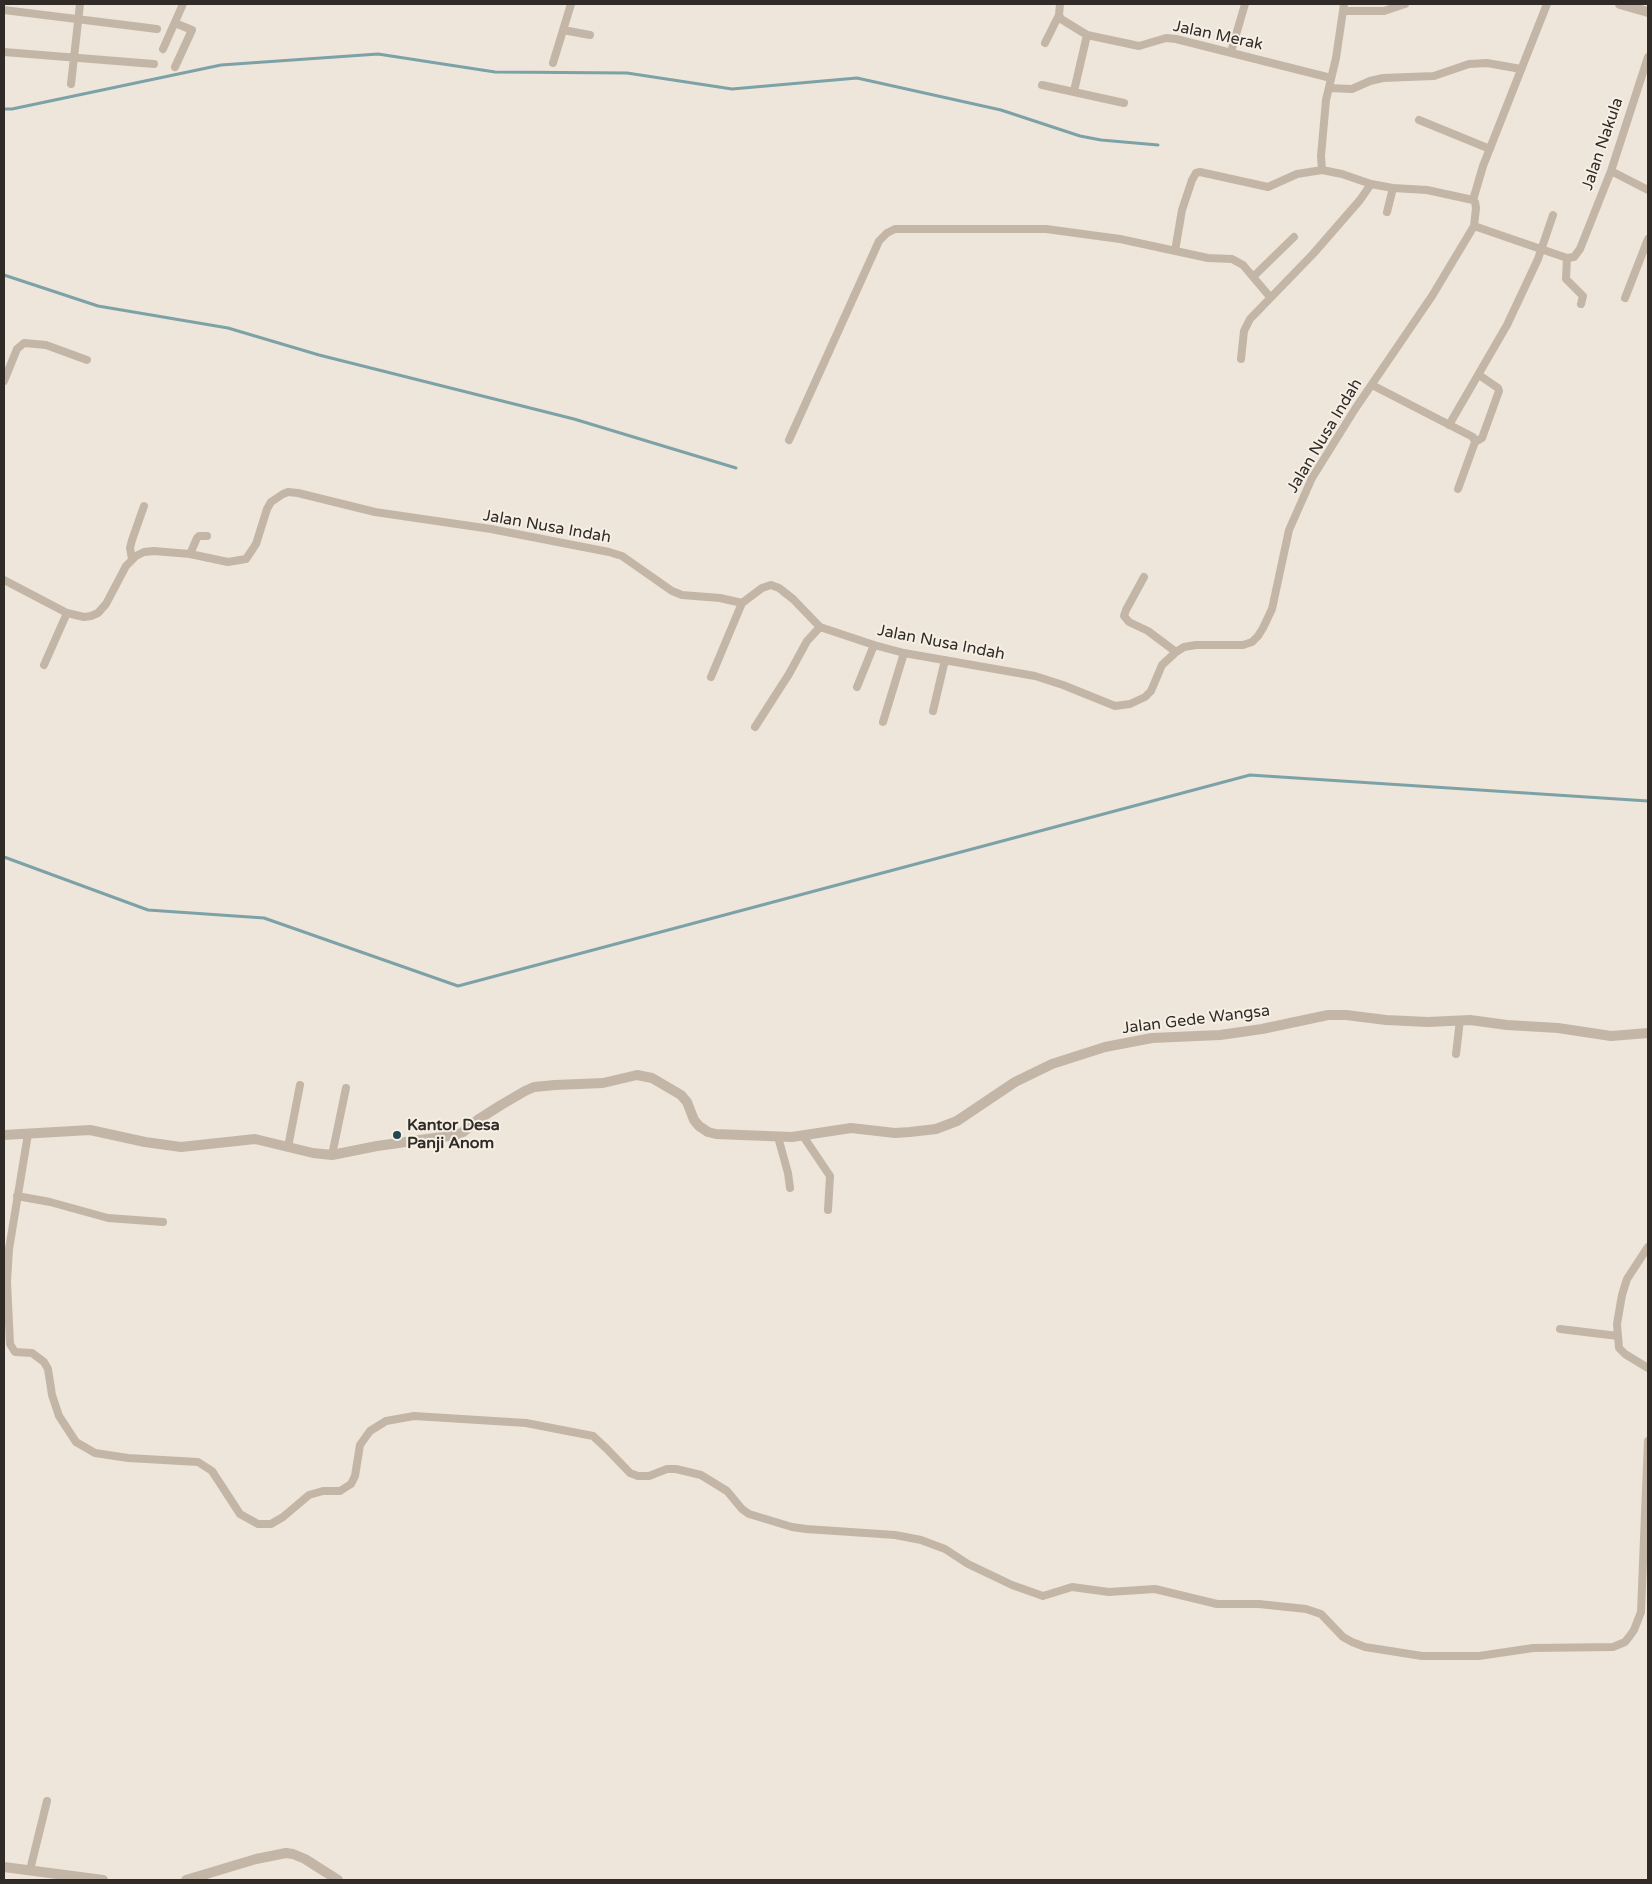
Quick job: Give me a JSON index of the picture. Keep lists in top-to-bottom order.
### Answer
{
  "streets": {
    "street": [
      "Jalan Merak",
      "Jalan Nakula",
      "Jalan Nusa Indah",
      "Jalan Gede Wangsa"
    ]
  },
  "places": ["Kantor Desa Panji Anom"]
}
